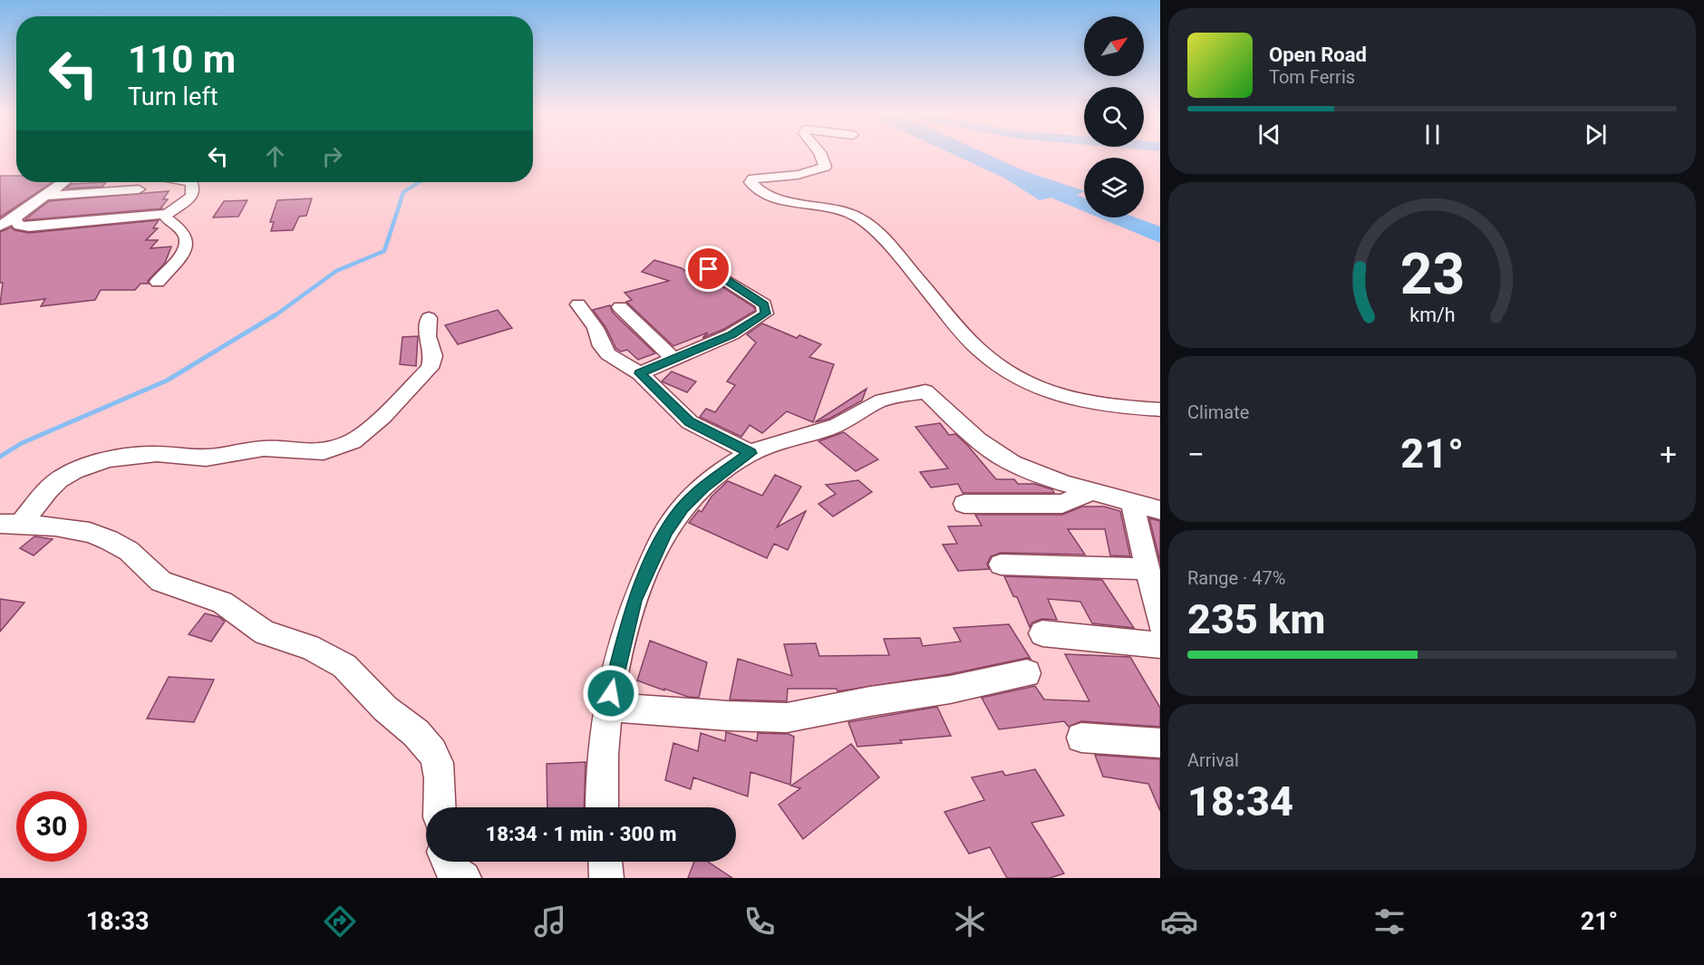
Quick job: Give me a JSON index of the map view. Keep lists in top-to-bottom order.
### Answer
{
  "north": "top right",
  "page": {
    "turn": ["110 m", "Turn left"],
    "song": ["Open Road", "Tom Ferris"],
    "tile": [
      "Climate",
      ["Range · 47%", "235 km"],
      ["Arrival", "18:34"]
    ],
    "heat": ["−", "21°", "+"],
    "limit": "30",
    "trip": "18:34 · 1 min · 300 m",
    "tabs": ["18:33", "21°"],
    "gauge": ["23", "km/h"]
  }
}
